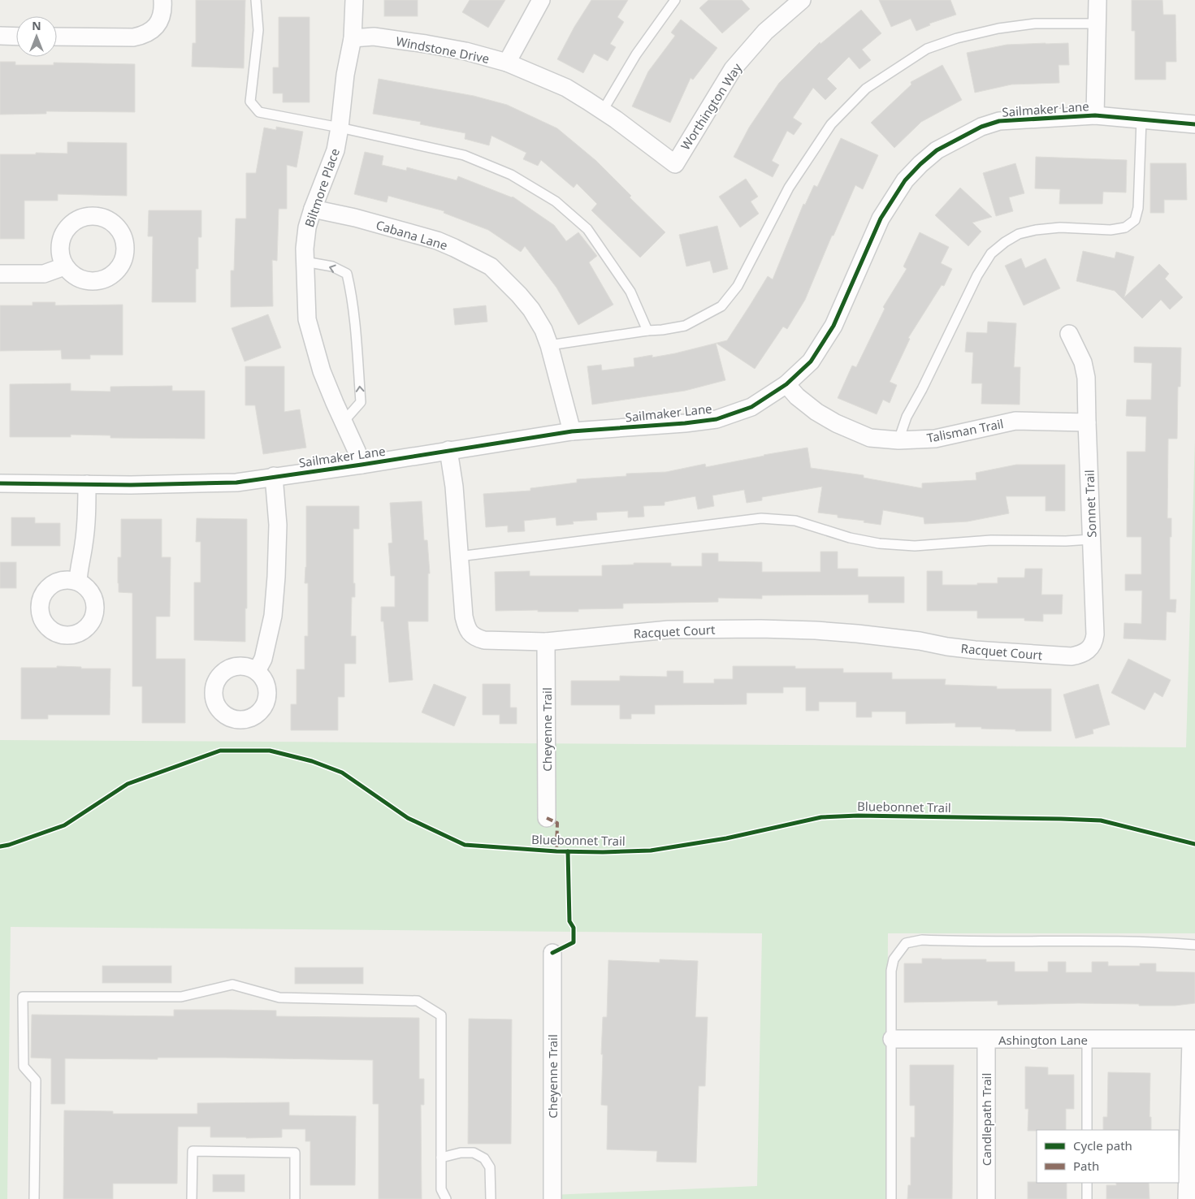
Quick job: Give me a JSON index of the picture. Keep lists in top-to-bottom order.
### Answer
{
  "streets": {
    "street": [
      "Windstone Drive",
      "Worthington Way",
      "Sailmaker Lane",
      "Biltmore Place",
      "Cabana Lane",
      "Talisman Trail",
      "Sonnet Trail",
      "Racquet Court",
      "Cheyenne Trail",
      "Ashington Lane",
      "Candlepath Trail"
    ],
    "cycle path": ["Bluebonnet Trail"]
  },
  "crossings": [
    ["Windstone Drive", "Worthington Way"],
    ["Windstone Drive", "Biltmore Place"],
    ["Sailmaker Lane", "Biltmore Place"],
    ["Sailmaker Lane", "Cabana Lane"],
    ["Sailmaker Lane", "Talisman Trail"],
    ["Sailmaker Lane", "Racquet Court"],
    ["Biltmore Place", "Cabana Lane"],
    ["Talisman Trail", "Sonnet Trail"],
    ["Sonnet Trail", "Racquet Court"],
    ["Racquet Court", "Cheyenne Trail"],
    ["Ashington Lane", "Candlepath Trail"]
  ],
  "legend": ["Cycle path", "Path"],
  "north": "top"
}
